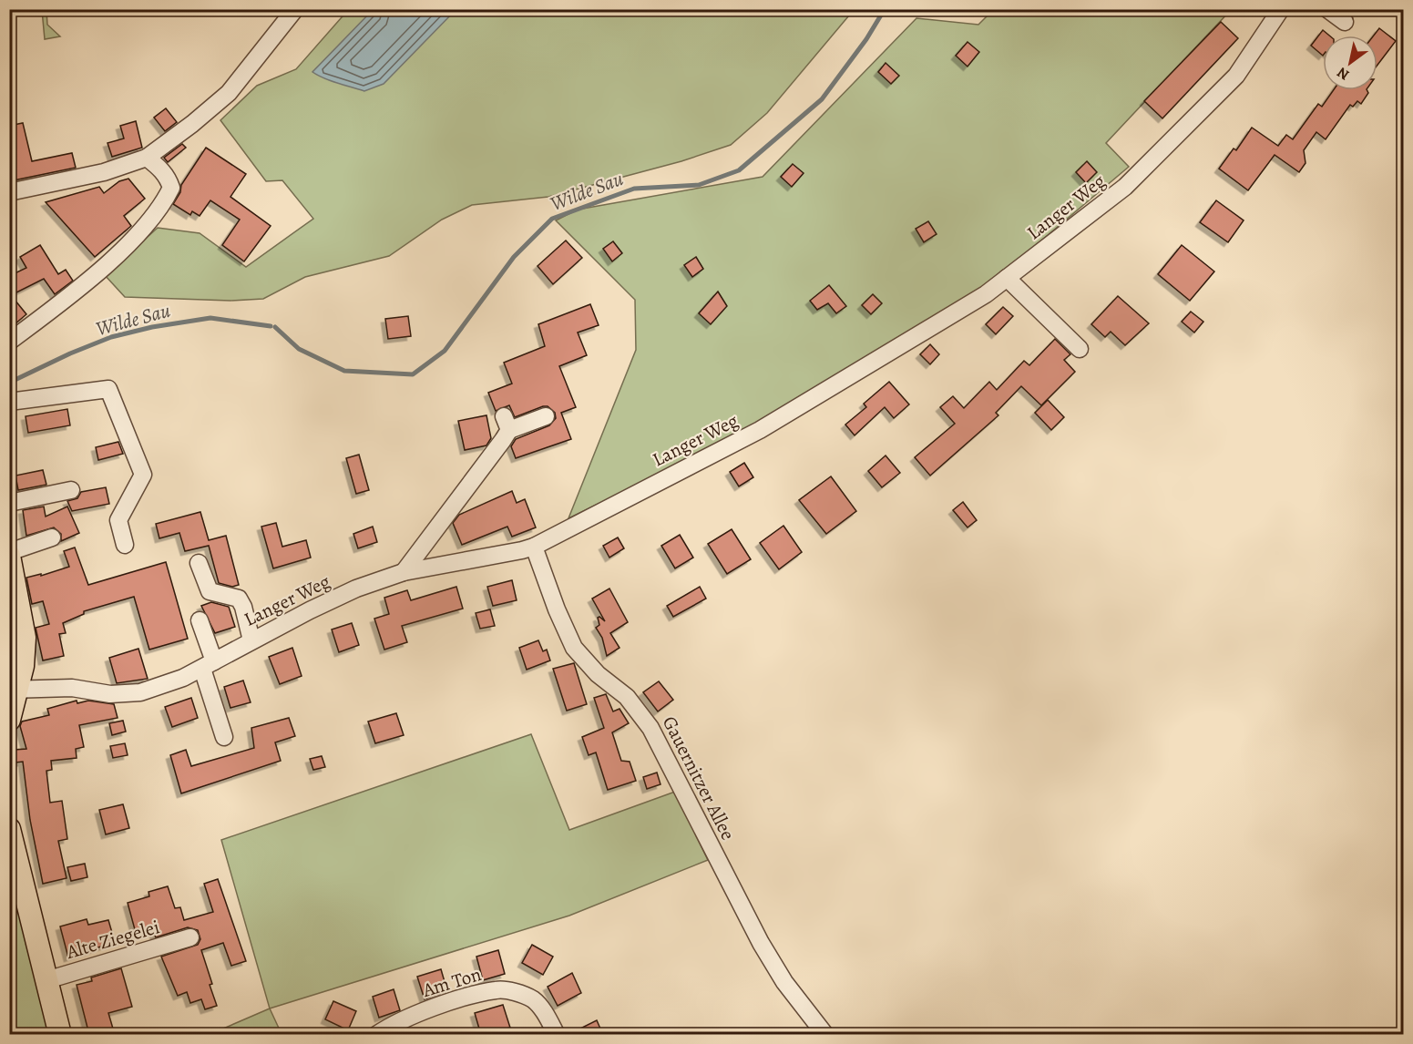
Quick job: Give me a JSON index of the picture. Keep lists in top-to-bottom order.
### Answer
{
  "streets": {
    "street": [
      "Langer Weg",
      "Gauernitzer Allee",
      "Alte Ziegelei",
      "Am Ton"
    ]
  },
  "crossings": [
    ["Langer Weg", "Gauernitzer Allee"]
  ],
  "water": ["Wilde Sau"],
  "north": "bottom left"
}
